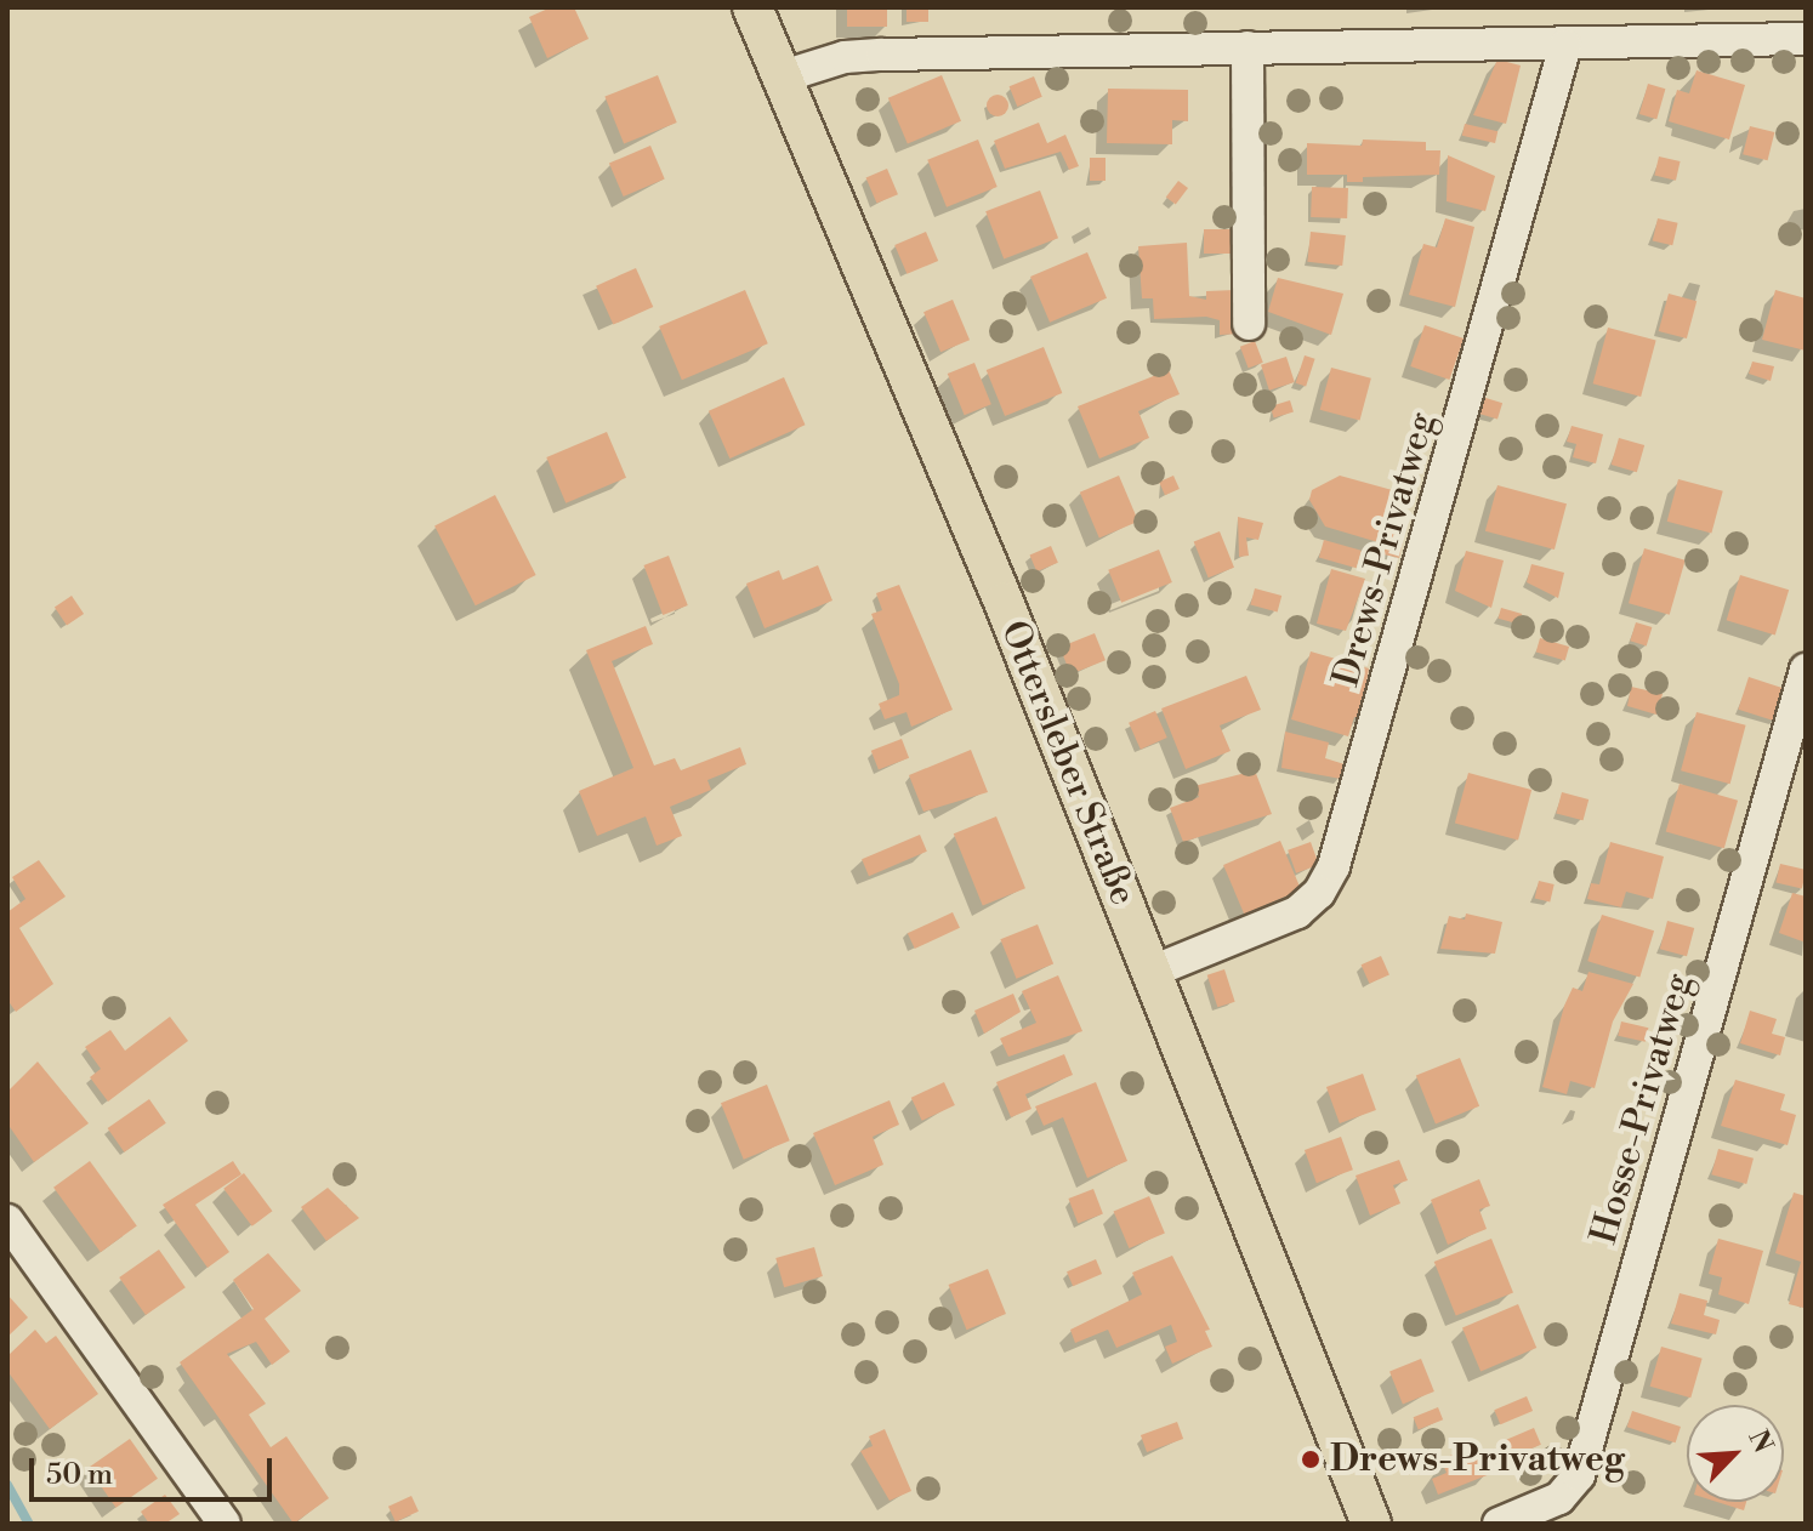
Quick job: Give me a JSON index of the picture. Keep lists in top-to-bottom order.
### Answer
{
  "streets": {
    "main road": ["Ottersleber Straße"],
    "street": ["Drews-Privatweg", "Hosse-Privatweg"]
  },
  "crossings": [
    ["Drews-Privatweg", "Ottersleber Straße"]
  ],
  "places": ["Drews-Privatweg"],
  "scale_bar": "50 m",
  "north": "top right"
}
